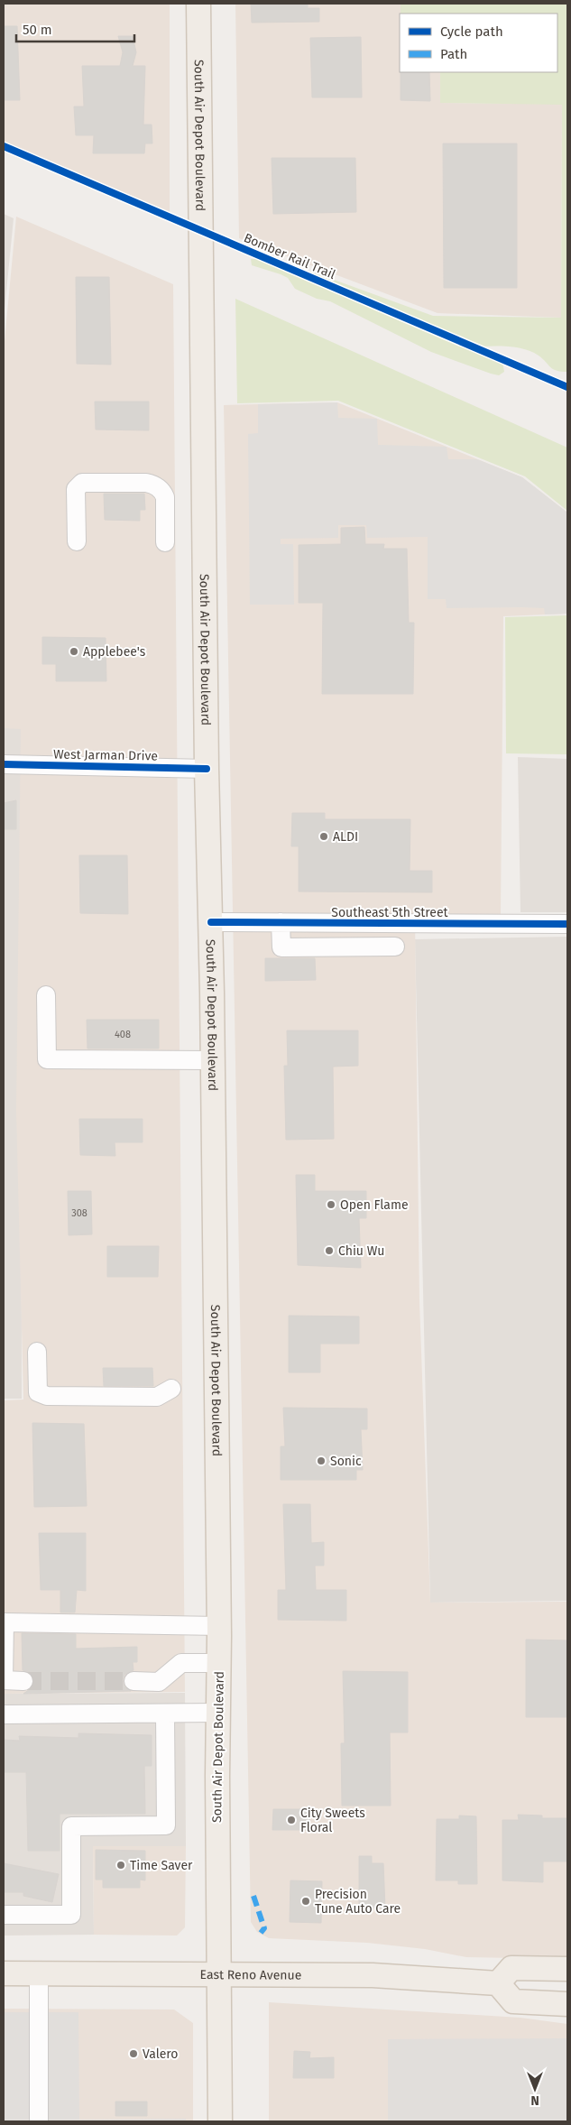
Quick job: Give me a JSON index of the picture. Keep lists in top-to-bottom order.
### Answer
{
  "streets": {
    "main road": ["South Air Depot Boulevard", "East Reno Avenue"],
    "street": ["West Jarman Drive", "Southeast 5th Street"],
    "cycle path": ["Bomber Rail Trail"]
  },
  "crossings": [
    ["South Air Depot Boulevard", "West Jarman Drive"],
    ["South Air Depot Boulevard", "Southeast 5th Street"],
    ["South Air Depot Boulevard", "East Reno Avenue"]
  ],
  "places": [
    "Applebee's",
    "ALDI",
    "Open Flame",
    "Chiu Wu",
    "Sonic",
    "City Sweets Floral",
    "Time Saver",
    "Precision Tune Auto Care",
    "Valero"
  ],
  "house_numbers": ["408", "308"],
  "legend": ["Cycle path", "Path"],
  "scale_bar": "50 m",
  "north": "bottom"
}
